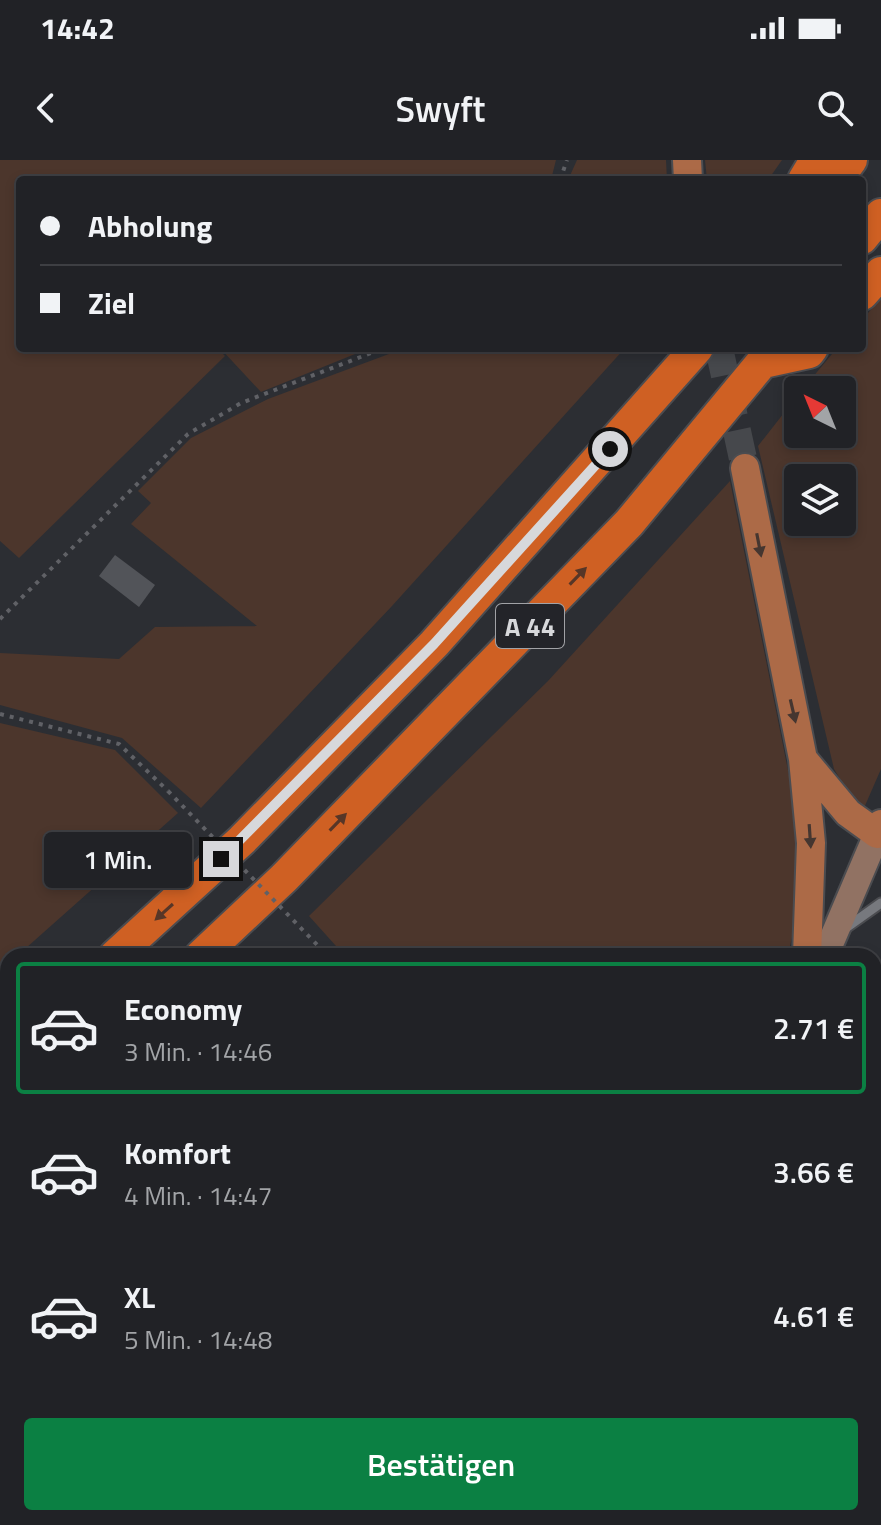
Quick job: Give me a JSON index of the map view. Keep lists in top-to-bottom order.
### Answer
{
  "streets": {
    "highway": ["A 44"]
  },
  "north": "top left",
  "page": {
    "status": "14:42",
    "header": "Swyft",
    "banner": ["Abholung", "Ziel"],
    "bubble": "1 Min.",
    "list": [
      {
        "name": "Economy",
        "note": "3 Min. · 14:46",
        "value": "2.71 €"
      },
      {
        "name": "Komfort",
        "note": "4 Min. · 14:47",
        "value": "3.66 €"
      },
      {
        "name": "XL",
        "note": "5 Min. · 14:48",
        "value": "4.61 €"
      }
    ],
    "buttons": "Bestätigen"
  }
}
